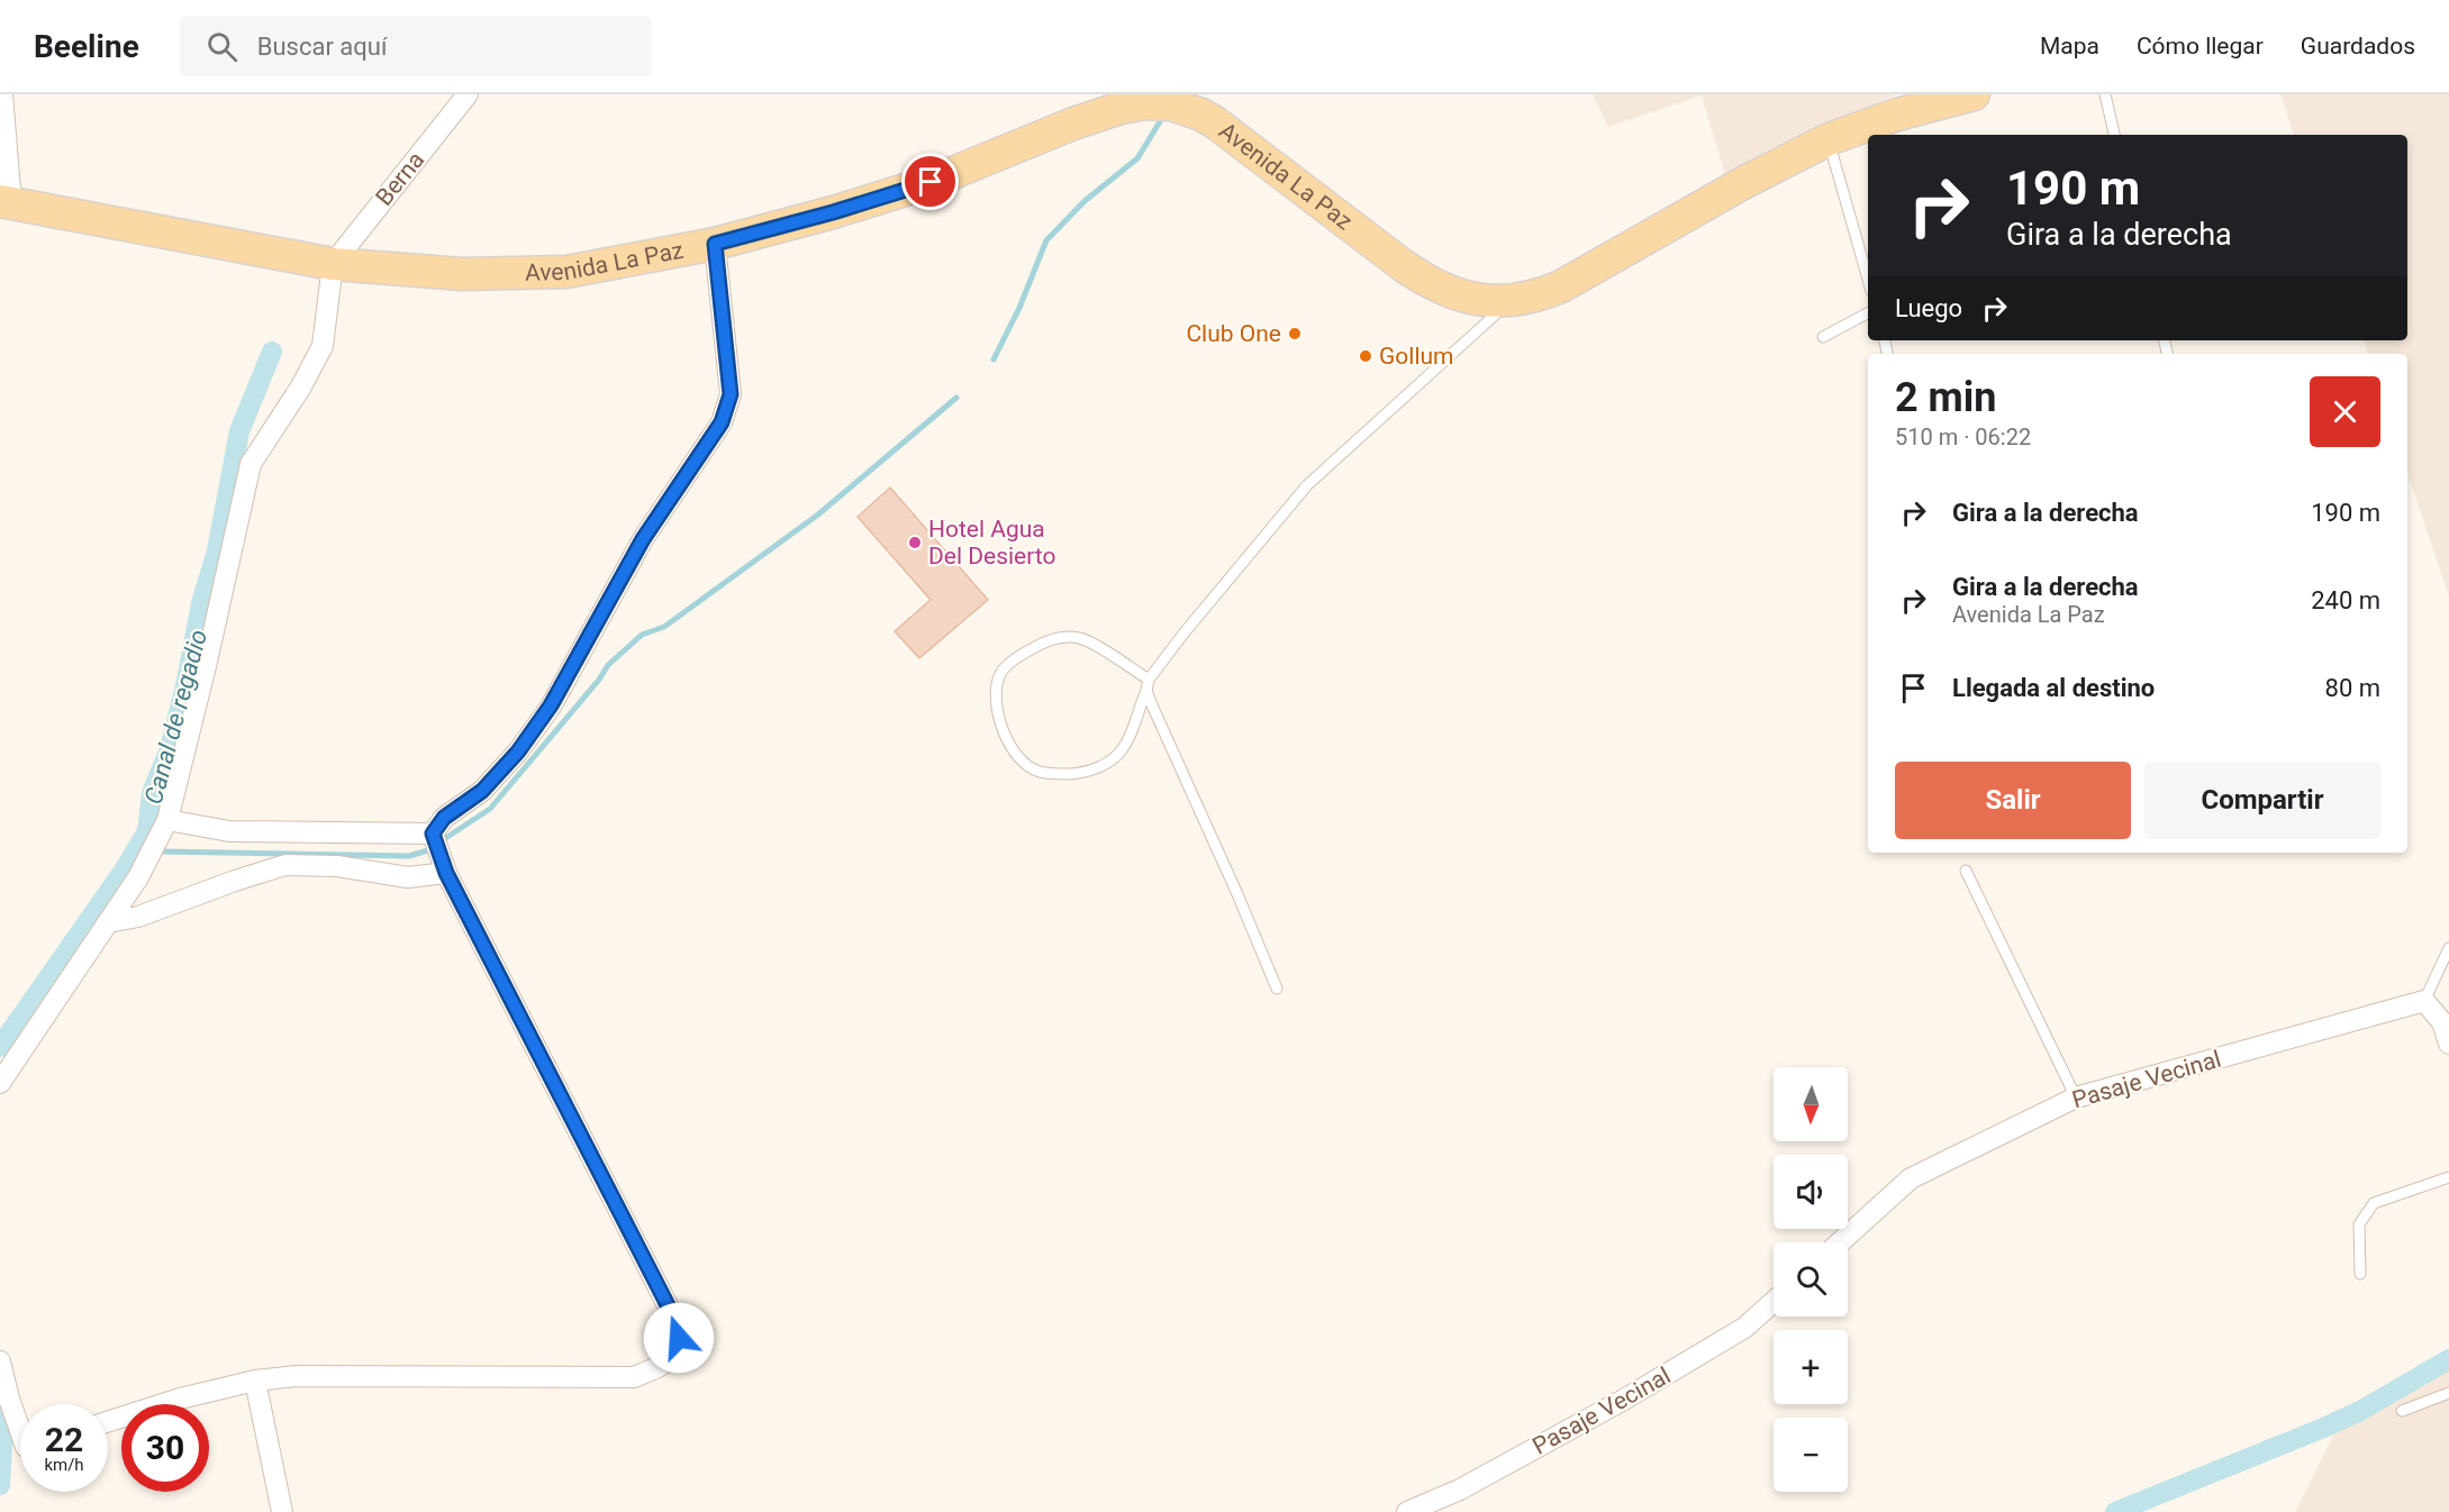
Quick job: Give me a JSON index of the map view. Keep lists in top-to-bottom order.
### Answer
{
  "streets": {
    "main road": ["Avenida La Paz"],
    "street": ["Berna", "Pasaje Vecinal"]
  },
  "crossings": [
    ["Avenida La Paz", "Berna"]
  ],
  "water": ["Canal de regadio"],
  "places": ["Club One", "Gollum", "Hotel Agua Del Desierto"],
  "north": "bottom",
  "page": {
    "header": "Beeline",
    "search": "Buscar aquí",
    "nav": ["Mapa", "Cómo llegar", "Guardados"],
    "turn": ["190 m", "Gira a la derecha"],
    "then": "Luego",
    "heading": ["2 min", "510 m · 06:22"],
    "list": [
      {
        "name": "Gira a la derecha",
        "value": "190 m"
      },
      {
        "name": "Gira a la derecha",
        "note": "Avenida La Paz",
        "value": "240 m"
      },
      {
        "name": "Llegada al destino",
        "value": "80 m"
      }
    ],
    "buttons": ["Salir", "Compartir"],
    "map_buttons": ["+", "−"],
    "speed": "22 km/h",
    "limit": "30"
  }
}
